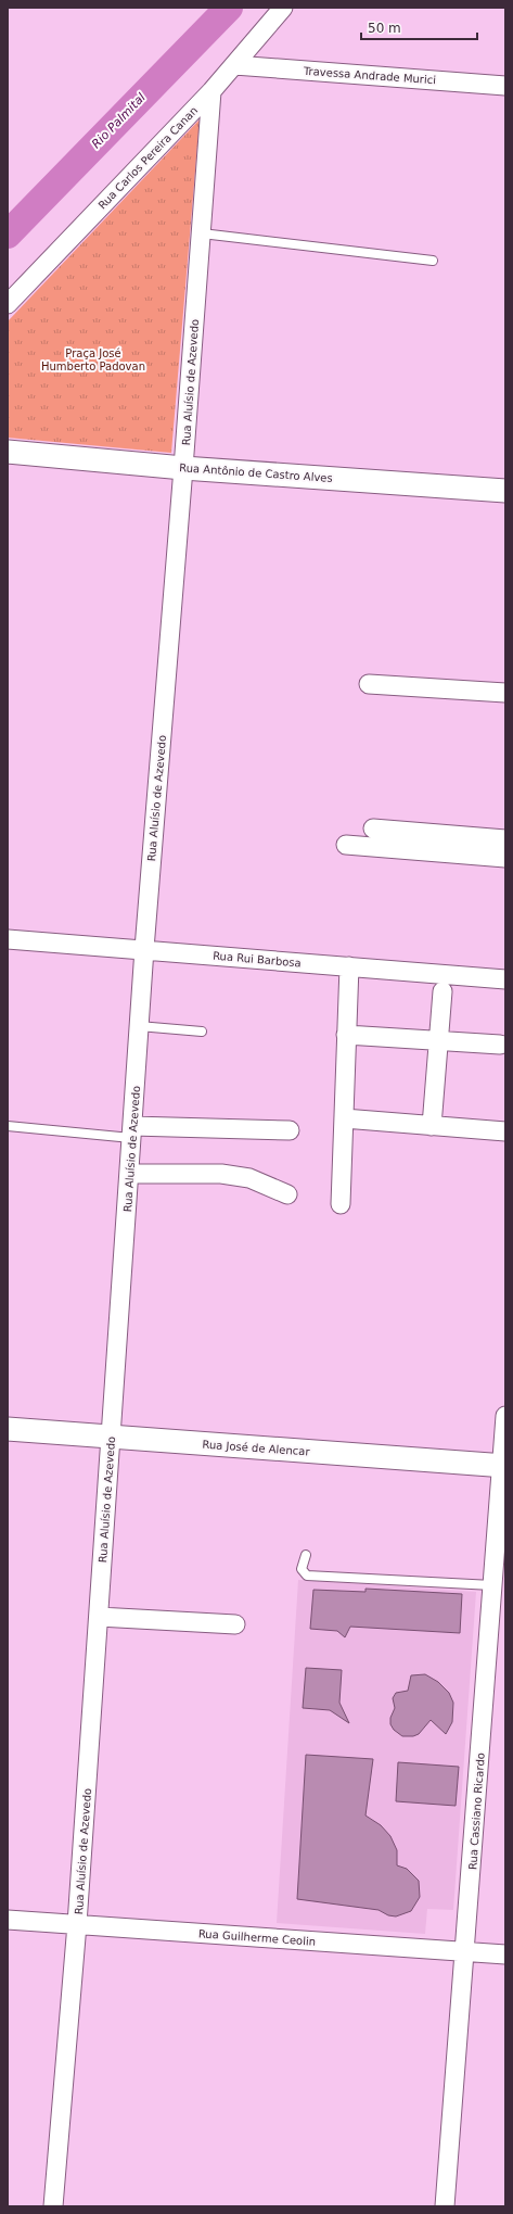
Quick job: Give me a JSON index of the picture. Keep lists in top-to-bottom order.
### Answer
{
  "streets": {
    "street": [
      "Travessa Andrade Murici",
      "Rua Carlos Pereira Canan",
      "Rua Aluísio de Azevedo",
      "Rua Antônio de Castro Alves",
      "Rua Rui Barbosa",
      "Rua José de Alencar",
      "Rua Cassiano Ricardo",
      "Rua Guilherme Ceolin"
    ]
  },
  "crossings": [
    ["Travessa Andrade Murici", "Rua Carlos Pereira Canan"],
    ["Rua Carlos Pereira Canan", "Rua Aluísio de Azevedo"],
    ["Rua Aluísio de Azevedo", "Rua Antônio de Castro Alves"],
    ["Rua Aluísio de Azevedo", "Rua Rui Barbosa"],
    ["Rua Aluísio de Azevedo", "Rua José de Alencar"],
    ["Rua Aluísio de Azevedo", "Rua Guilherme Ceolin"],
    ["Rua José de Alencar", "Rua Cassiano Ricardo"],
    ["Rua Cassiano Ricardo", "Rua Guilherme Ceolin"]
  ],
  "water": ["Rio Palmital"],
  "parks": ["Praça José Humberto Padovan"],
  "scale_bar": "50 m"
}
